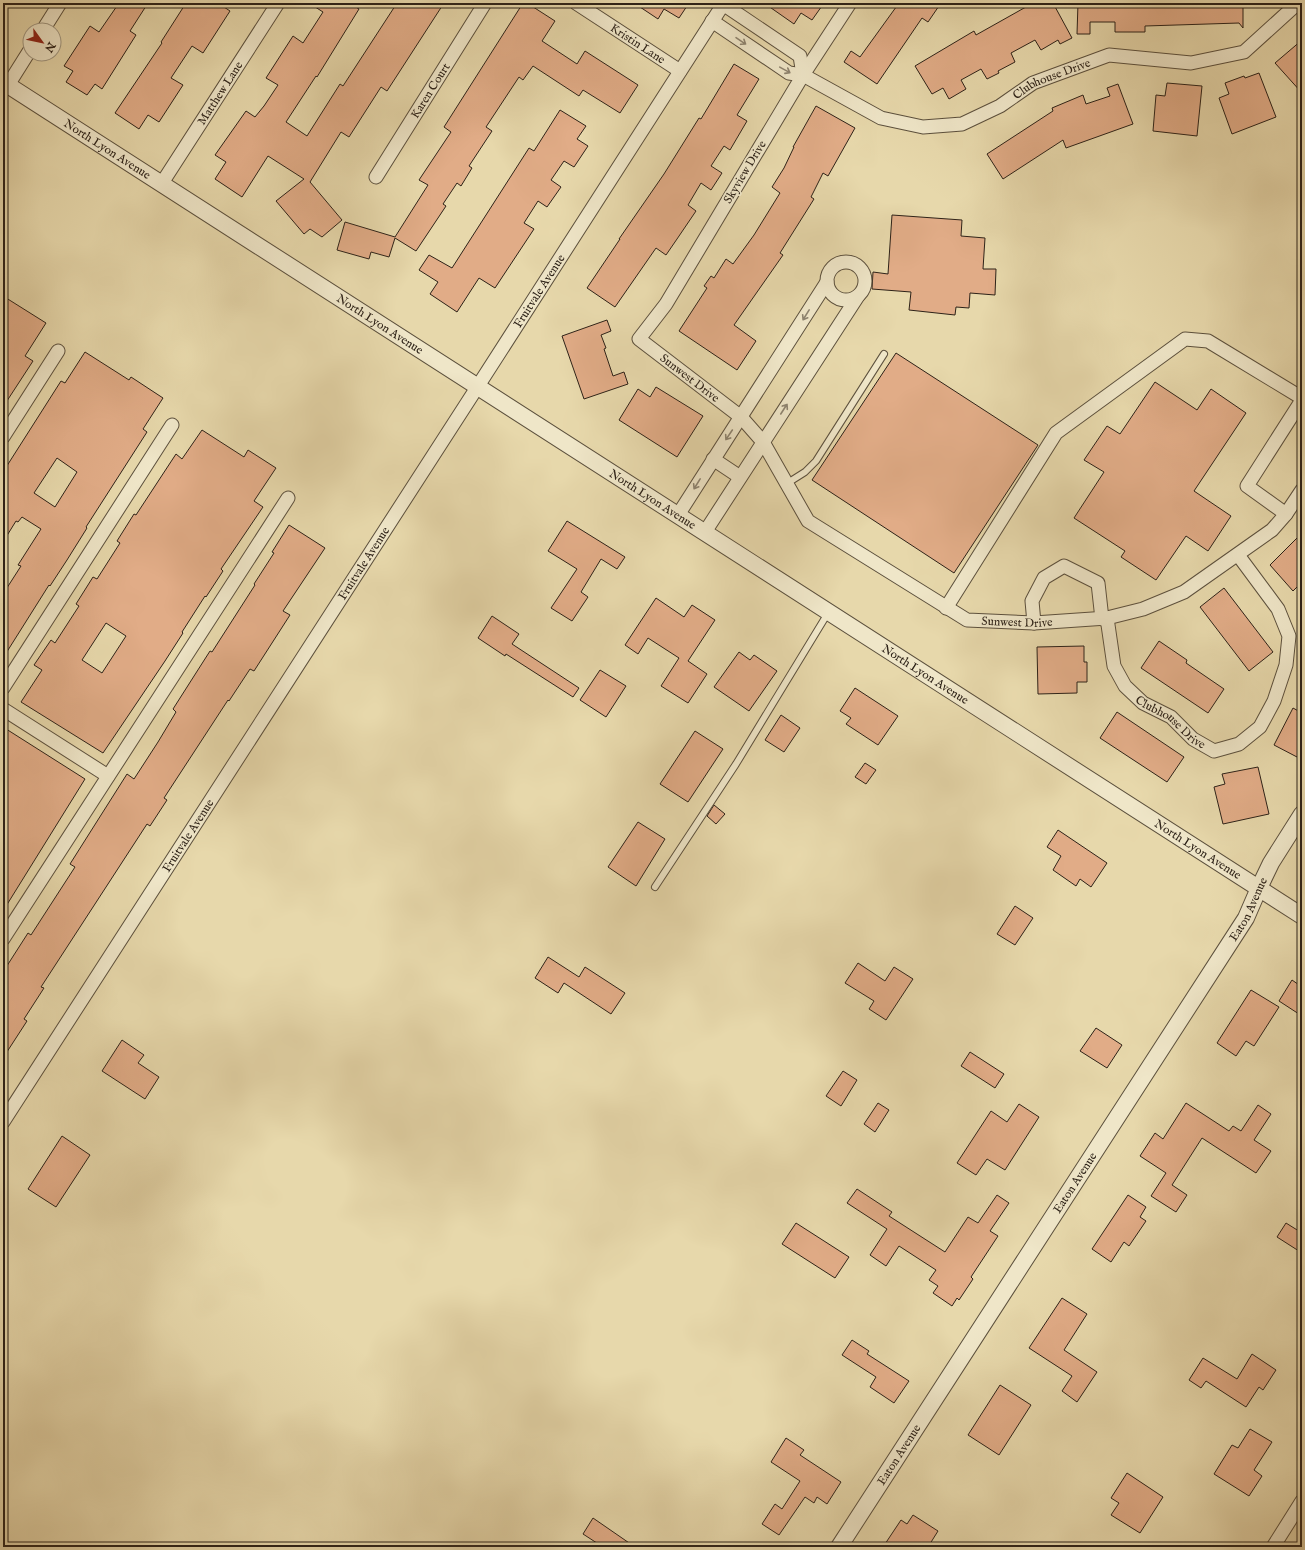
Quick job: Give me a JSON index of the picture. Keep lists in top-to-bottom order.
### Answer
{
  "streets": {
    "street": [
      "Kristin Lane",
      "Clubhouse Drive",
      "Karen Court",
      "Matthew Lane",
      "North Lyon Avenue",
      "Skyview Drive",
      "Fruitvale Avenue",
      "Sunwest Drive",
      "Eaton Avenue"
    ]
  },
  "crossings": [
    ["Kristin Lane", "Fruitvale Avenue"],
    ["Clubhouse Drive", "Skyview Drive"],
    ["Clubhouse Drive", "Fruitvale Avenue"],
    ["Clubhouse Drive", "Sunwest Drive"],
    ["Matthew Lane", "North Lyon Avenue"],
    ["North Lyon Avenue", "Fruitvale Avenue"],
    ["North Lyon Avenue", "Eaton Avenue"],
    ["Skyview Drive", "Sunwest Drive"]
  ],
  "north": "bottom right"
}
